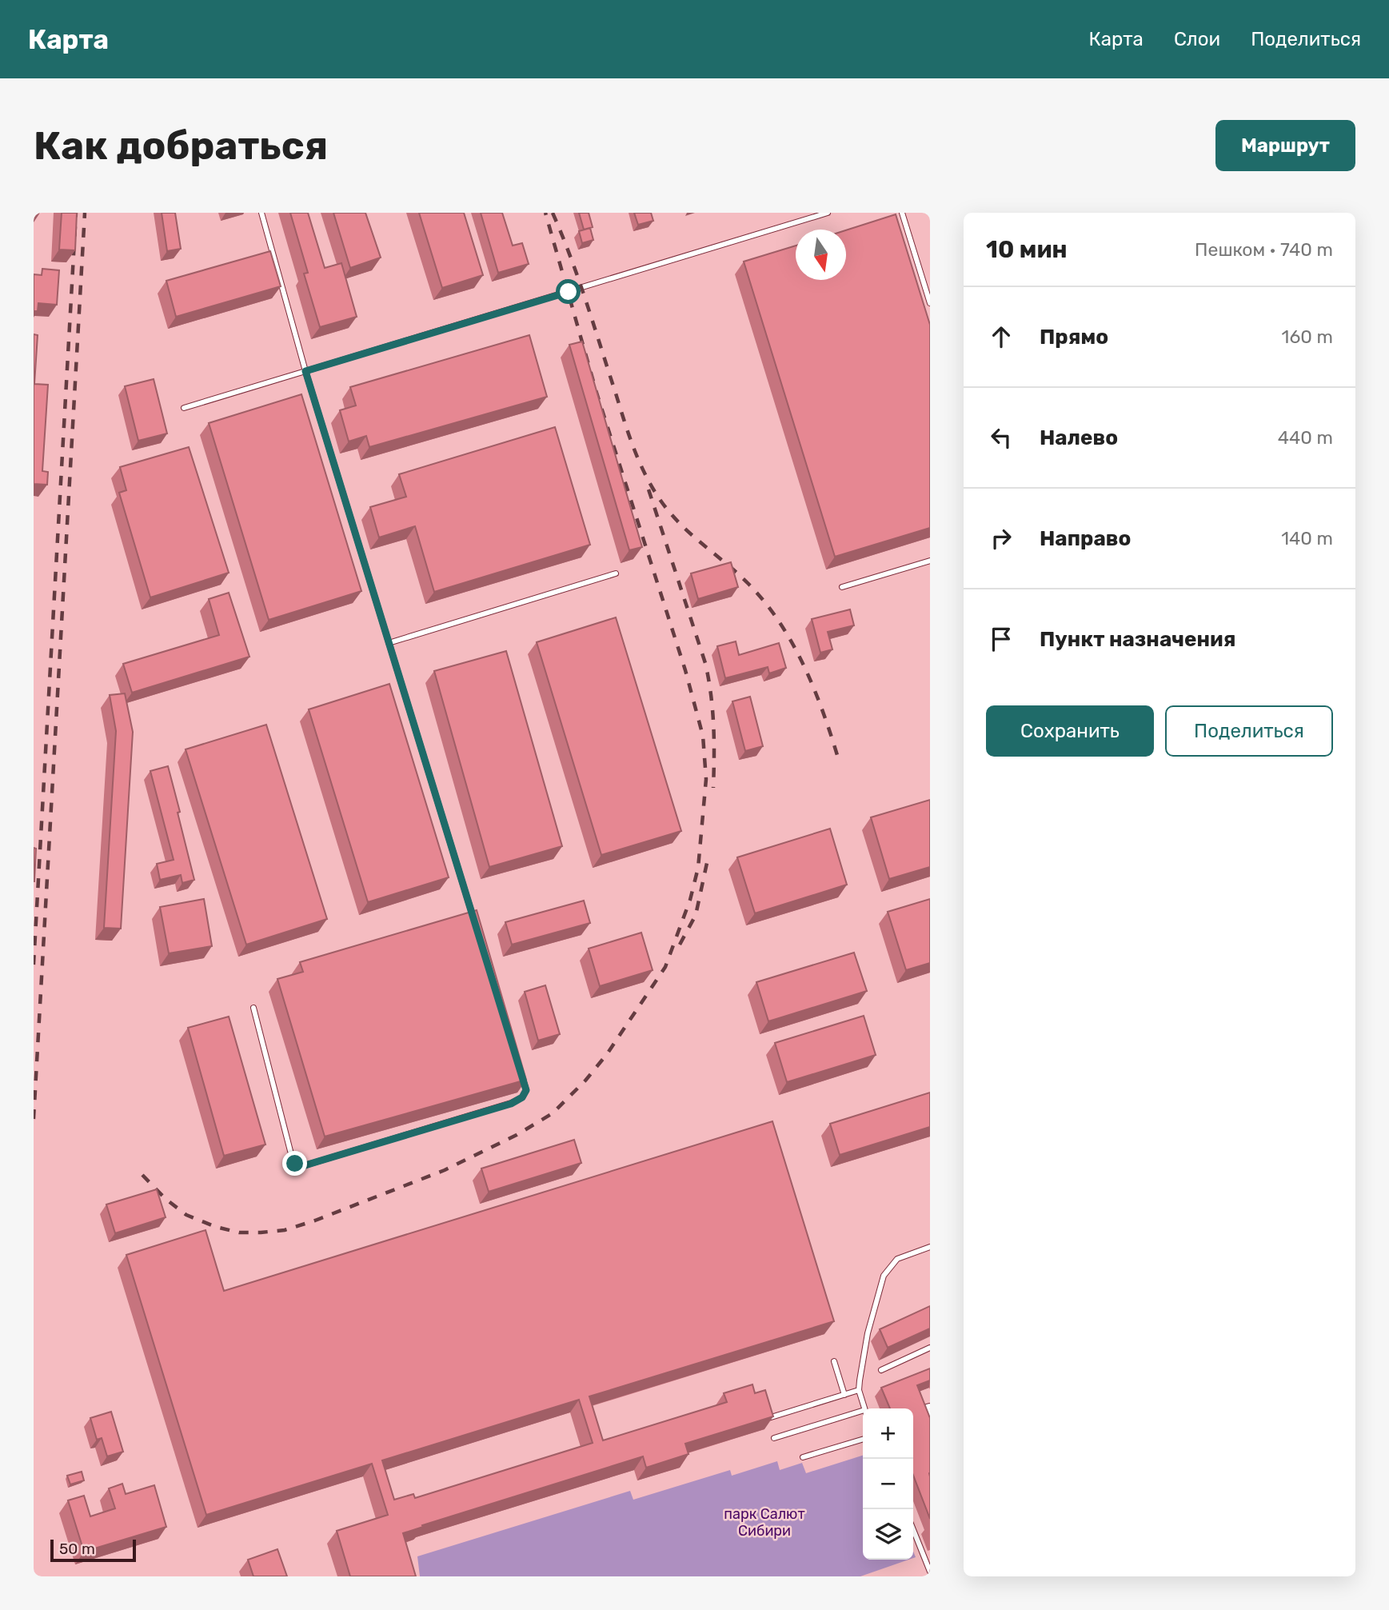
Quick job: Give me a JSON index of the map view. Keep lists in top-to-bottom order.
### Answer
{
  "parks": ["парк Салют Сибири"],
  "scale_bar": "50 m",
  "north": "bottom",
  "page": {
    "header": "Карта",
    "nav": ["Карта", "Слои", "Поделиться"],
    "buttons": [
      "Маршрут",
      ["Сохранить", "Поделиться"]
    ],
    "title": "Как добраться",
    "heading": ["10 мин", "Пешком · 740 m"],
    "list": [
      ["Прямо", "160 m"],
      ["Налево", "440 m"],
      ["Направо", "140 m"],
      "Пункт назначения"
    ],
    "map_buttons": ["+", "−"],
    "scale": "50 m"
  }
}
